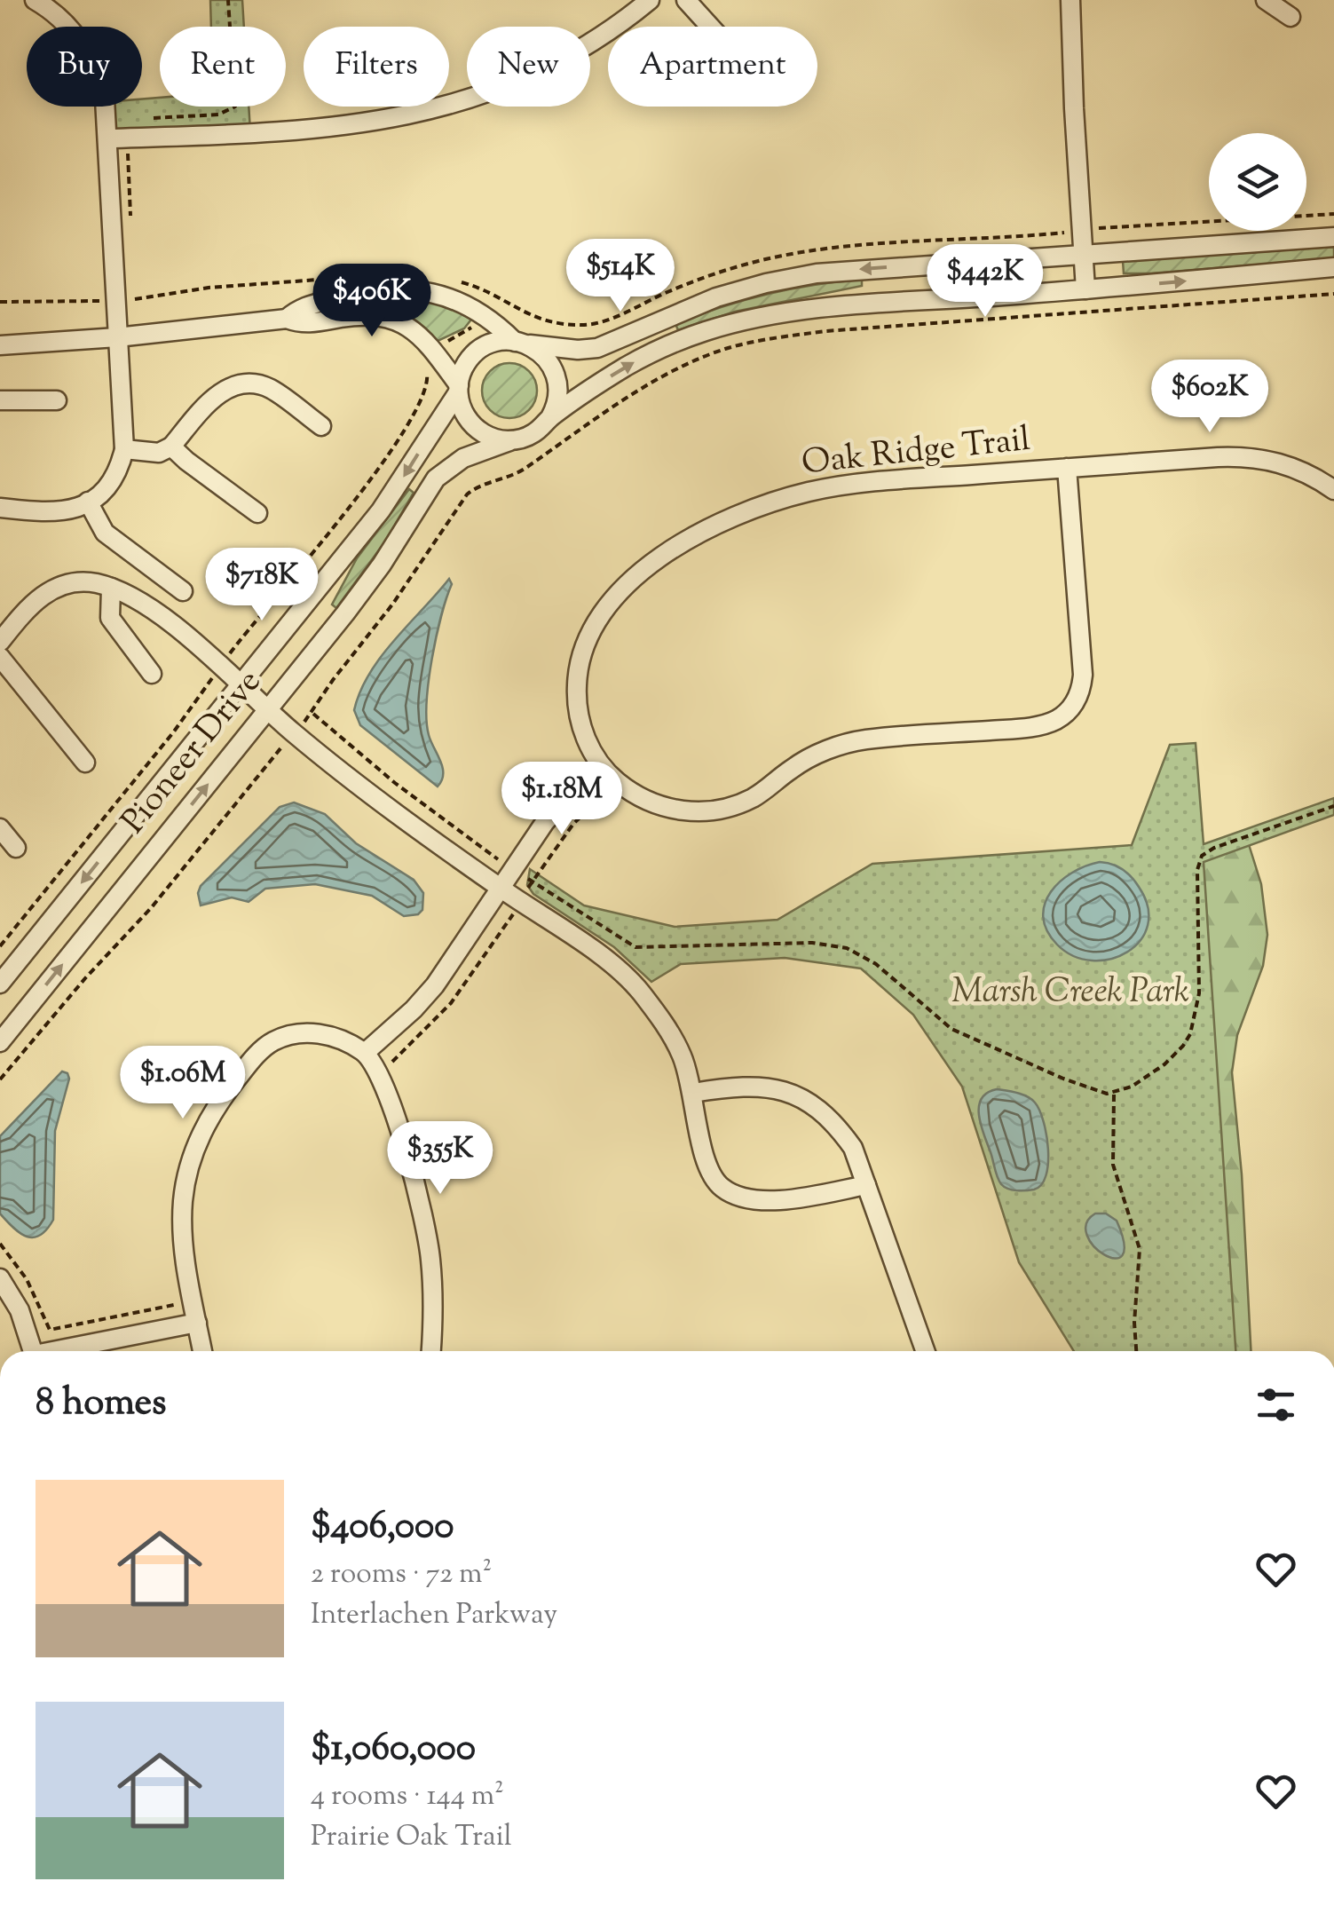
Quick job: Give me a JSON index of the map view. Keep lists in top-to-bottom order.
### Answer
{
  "streets": {
    "street": ["Oak Ridge Trail", "Pioneer Drive"]
  },
  "parks": ["Marsh Creek Park"],
  "page": {
    "chip": [
      "Buy",
      "Rent",
      "Filters",
      "New",
      "Apartment"
    ],
    "price": [
      "$514K",
      "$442K",
      "$406K",
      "$602K",
      "$718K",
      "$1.18M",
      "$1.06M",
      "$355K"
    ],
    "heading": "8 homes",
    "list": [
      {
        "name": "$406,000",
        "note": "2 rooms · 72 m² · Interlachen Parkway"
      },
      {
        "name": "$1,060,000",
        "note": "4 rooms · 144 m² · Prairie Oak Trail"
      }
    ]
  }
}
